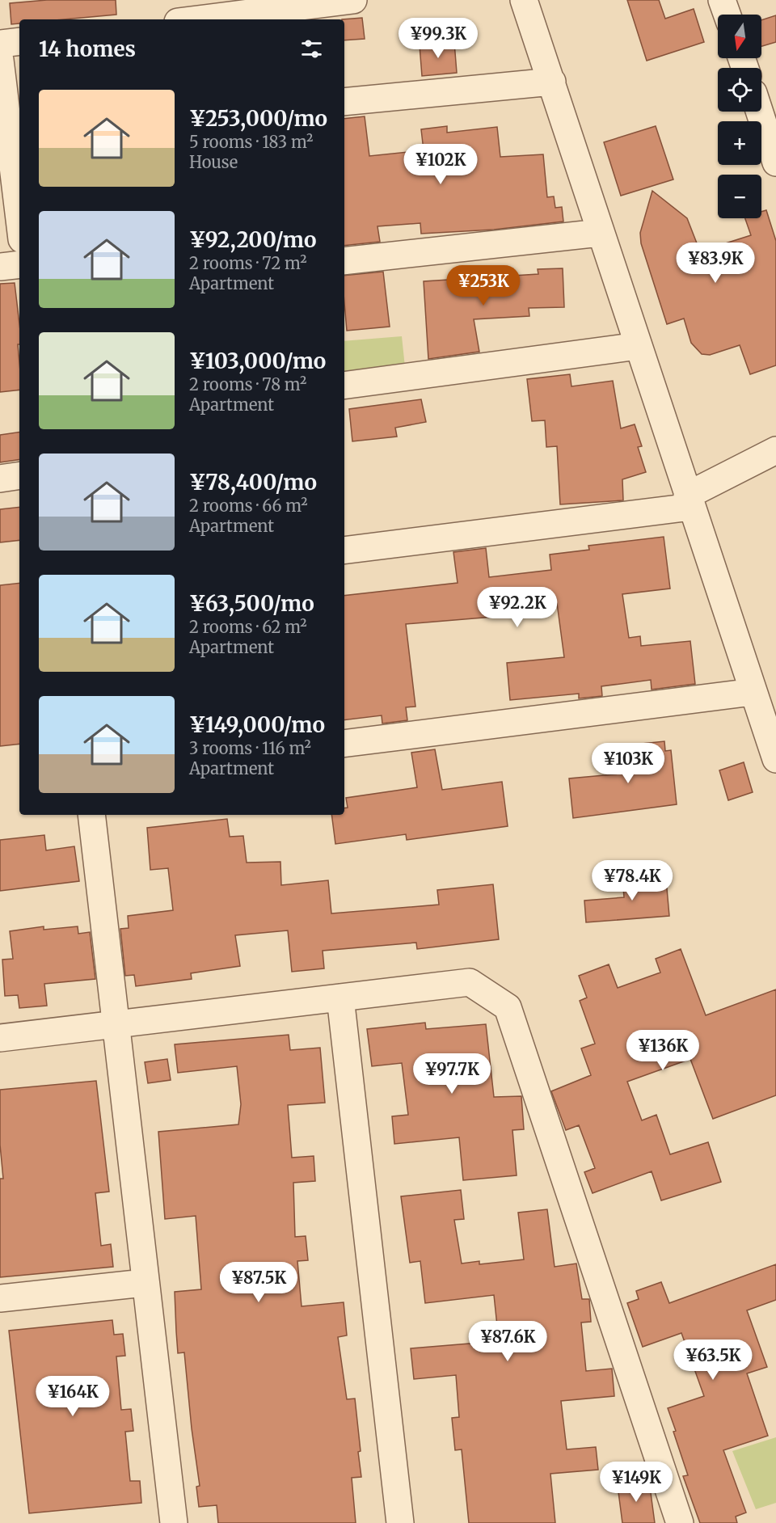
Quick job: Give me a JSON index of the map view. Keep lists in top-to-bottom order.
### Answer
{
  "north": "bottom",
  "page": {
    "map_buttons": ["+", "−"],
    "price": [
      "¥99.3K",
      "¥102K",
      "¥83.9K",
      "¥253K",
      "¥92.2K",
      "¥103K",
      "¥78.4K",
      "¥136K",
      "¥97.7K",
      "¥87.5K",
      "¥87.6K",
      "¥63.5K",
      "¥164K",
      "¥149K"
    ],
    "heading": "14 homes",
    "list": [
      {
        "name": "¥253,000/mo",
        "note": "5 rooms · 183 m² · House"
      },
      {
        "name": "¥92,200/mo",
        "note": "2 rooms · 72 m² · Apartment"
      },
      {
        "name": "¥103,000/mo",
        "note": "2 rooms · 78 m² · Apartment"
      },
      {
        "name": "¥78,400/mo",
        "note": "2 rooms · 66 m² · Apartment"
      },
      {
        "name": "¥63,500/mo",
        "note": "2 rooms · 62 m² · Apartment"
      },
      {
        "name": "¥149,000/mo",
        "note": "3 rooms · 116 m² · Apartment"
      }
    ]
  }
}
